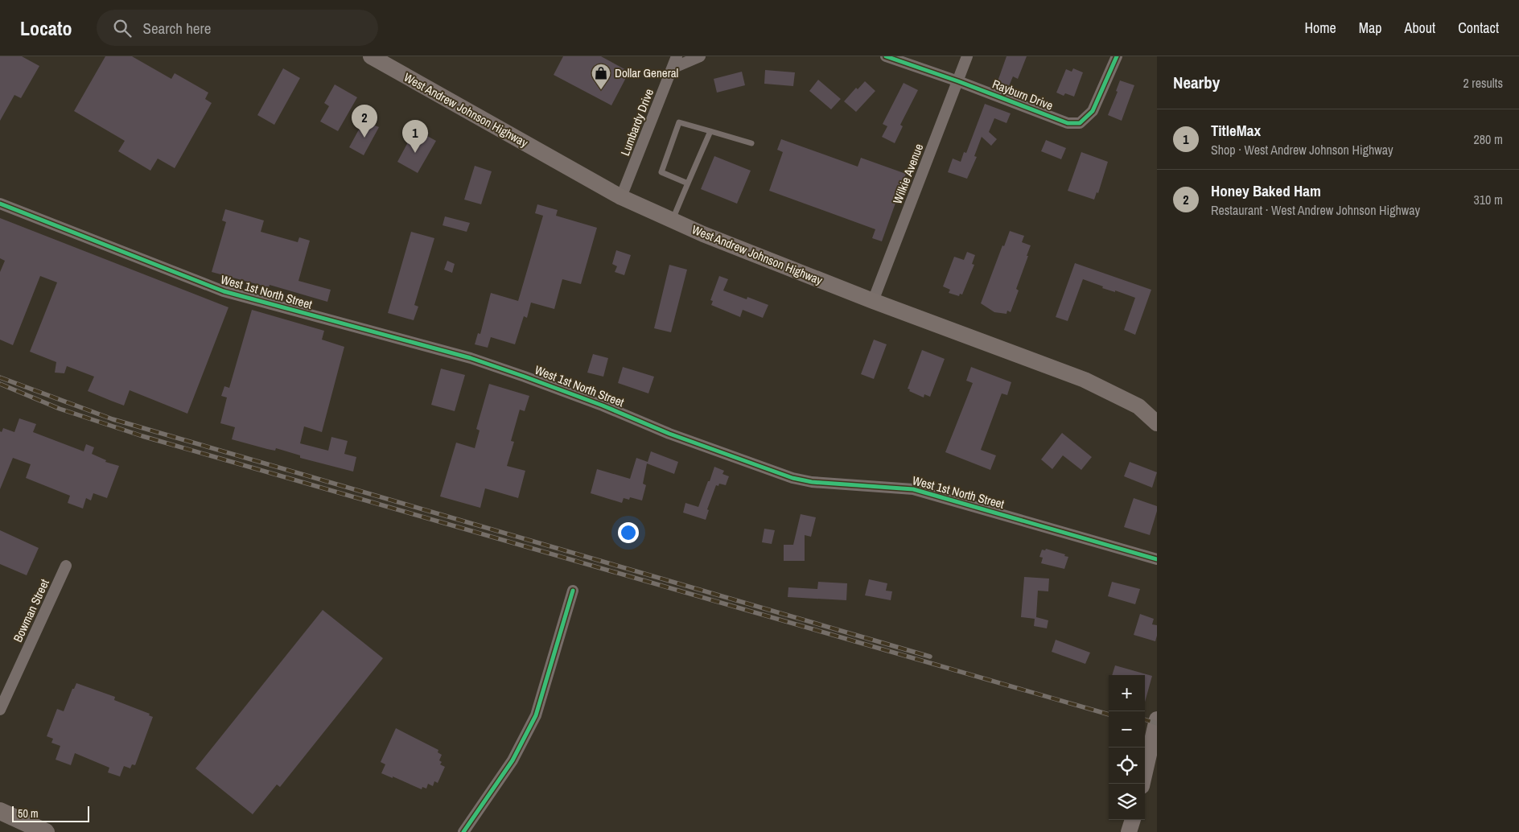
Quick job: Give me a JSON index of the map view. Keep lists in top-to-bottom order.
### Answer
{
  "streets": {
    "main road": ["West Andrew Johnson Highway"],
    "street": [
      "Rayburn Drive",
      "Lumbardy Drive",
      "Wilkie Avenue",
      "West 1st North Street",
      "Bowman Street"
    ]
  },
  "crossings": [
    ["Rayburn Drive", "Wilkie Avenue"],
    ["West Andrew Johnson Highway", "Lumbardy Drive"],
    ["West Andrew Johnson Highway", "Wilkie Avenue"]
  ],
  "places": {
    "shop": ["Dollar General"]
  },
  "scale_bar": "50 m",
  "page": {
    "header": "Locato",
    "search": "Search here",
    "nav": [
      "Home",
      "Map",
      "About",
      "Contact"
    ],
    "heading": ["Nearby", "2 results"],
    "pins": ["2", "1"],
    "list": [
      {
        "mark": "1",
        "name": "TitleMax",
        "note": "Shop · West Andrew Johnson Highway",
        "value": "280 m"
      },
      {
        "mark": "2",
        "name": "Honey Baked Ham",
        "note": "Restaurant · West Andrew Johnson Highway",
        "value": "310 m"
      }
    ],
    "map_buttons": ["+", "−"],
    "scale": "50 m"
  }
}
